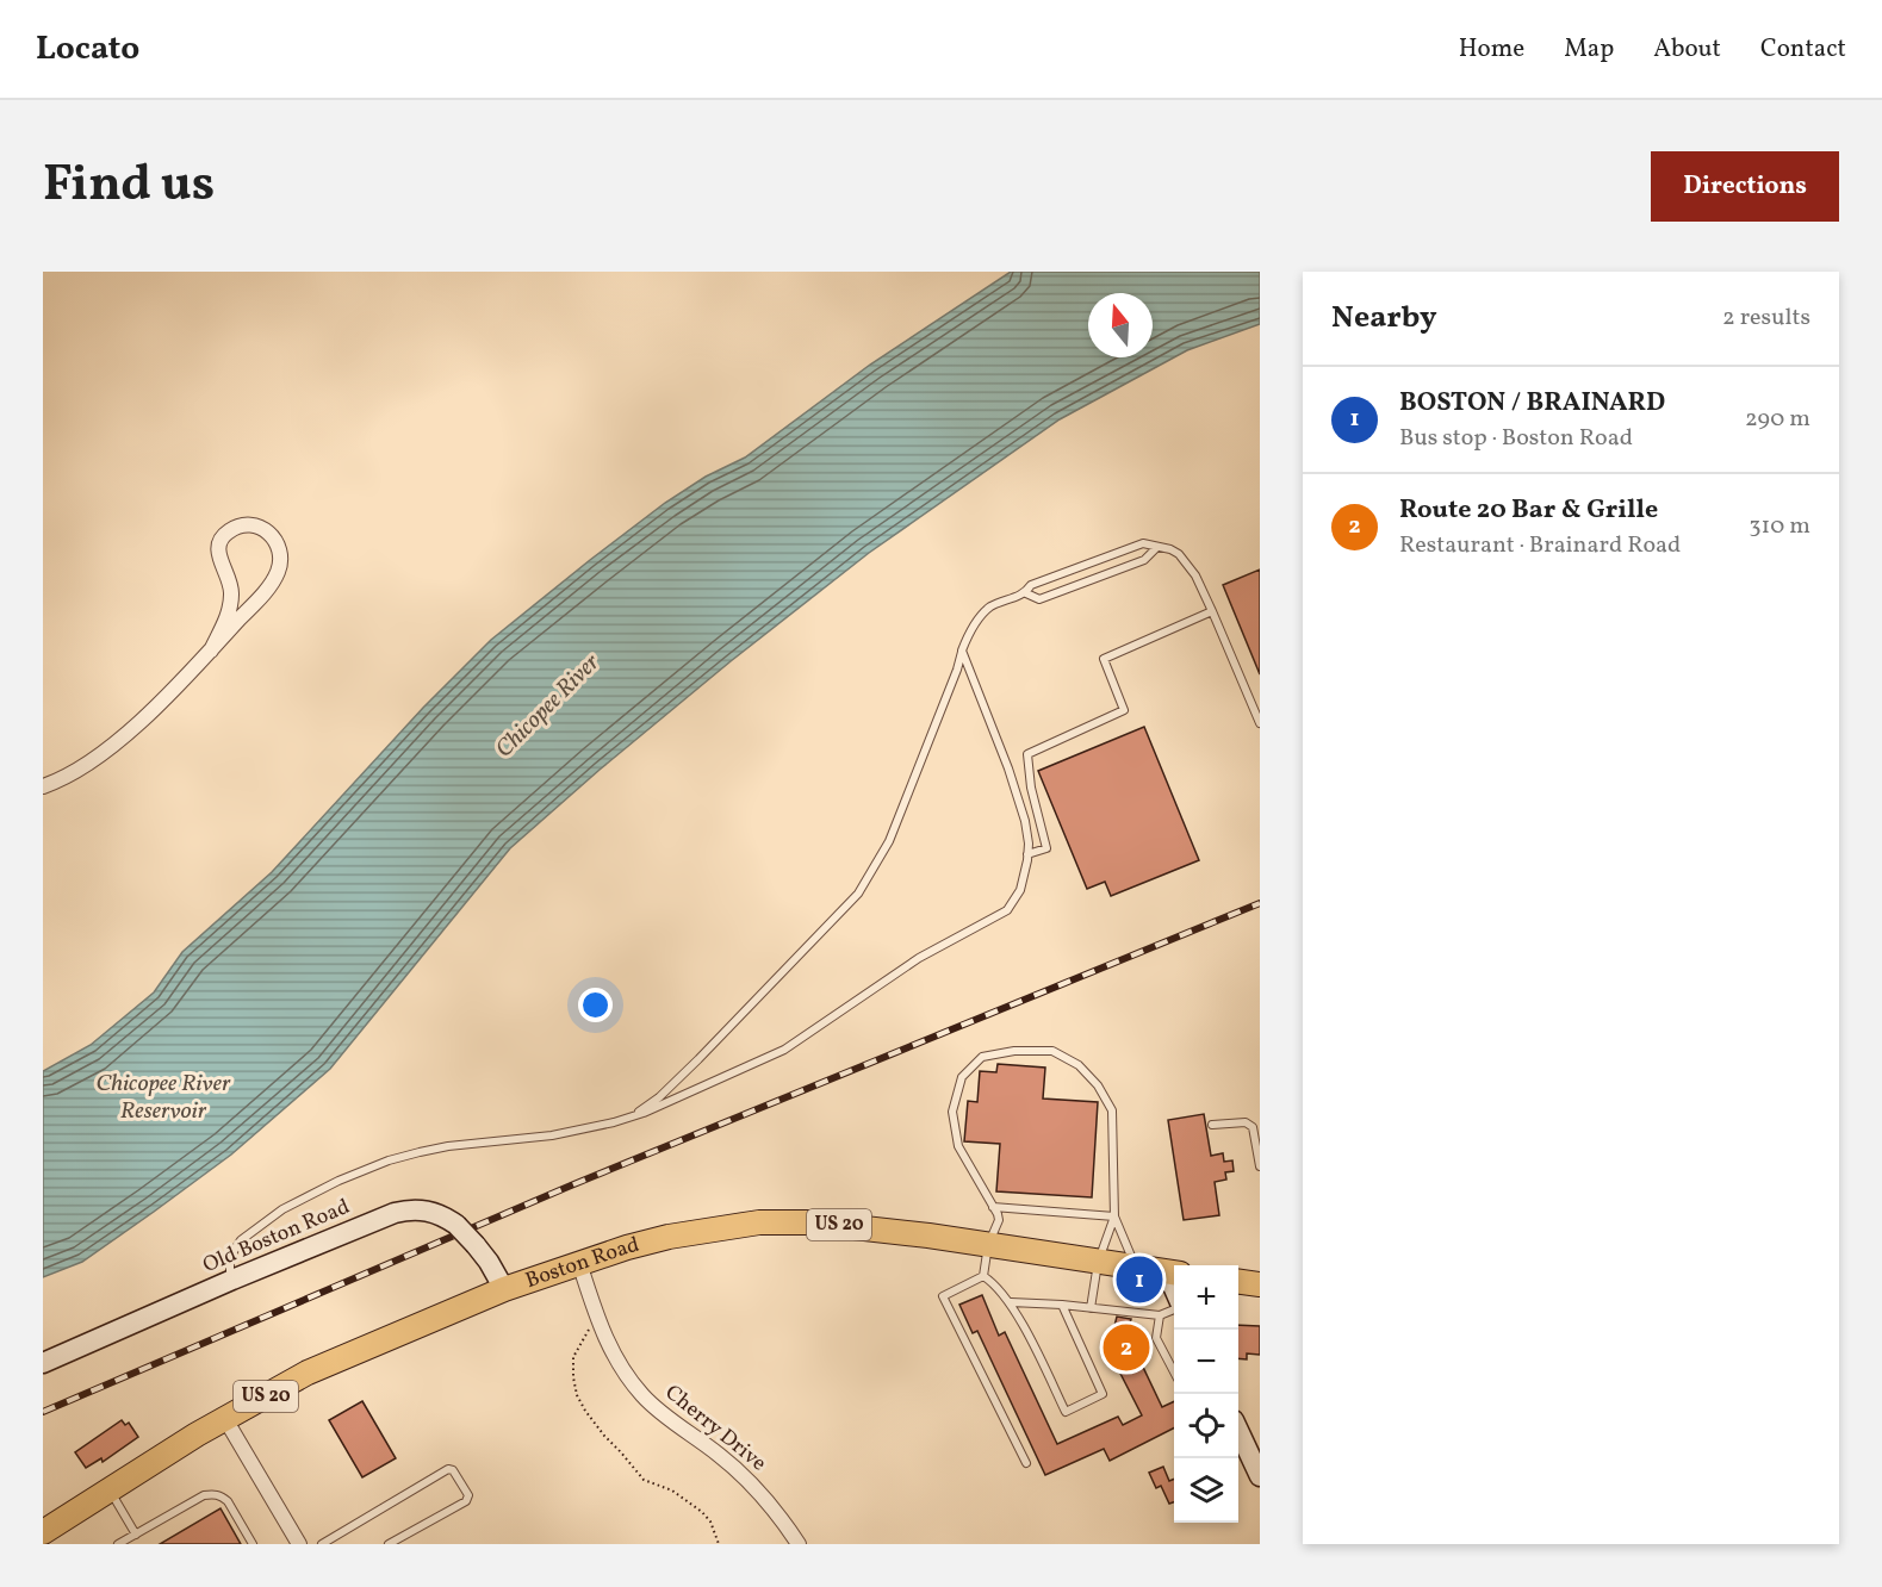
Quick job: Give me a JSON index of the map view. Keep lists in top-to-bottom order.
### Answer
{
  "streets": {
    "main road": ["US 20", "Boston Road"],
    "street": ["Old Boston Road", "Cherry Drive"]
  },
  "crossings": [
    ["Old Boston Road", "Boston Road"],
    ["Boston Road", "Cherry Drive"]
  ],
  "water": ["Chicopee River", "Chicopee River Reservoir"],
  "north": "top",
  "page": {
    "header": "Locato",
    "nav": [
      "Home",
      "Map",
      "About",
      "Contact"
    ],
    "title": "Find us",
    "buttons": "Directions",
    "heading": ["Nearby", "2 results"],
    "list": [
      {
        "mark": "1",
        "name": "BOSTON / BRAINARD",
        "note": "Bus stop · Boston Road",
        "value": "290 m"
      },
      {
        "mark": "2",
        "name": "Route 20 Bar & Grille",
        "note": "Restaurant · Brainard Road",
        "value": "310 m"
      }
    ],
    "pins": ["1", "2"],
    "map_buttons": ["+", "−"]
  }
}
